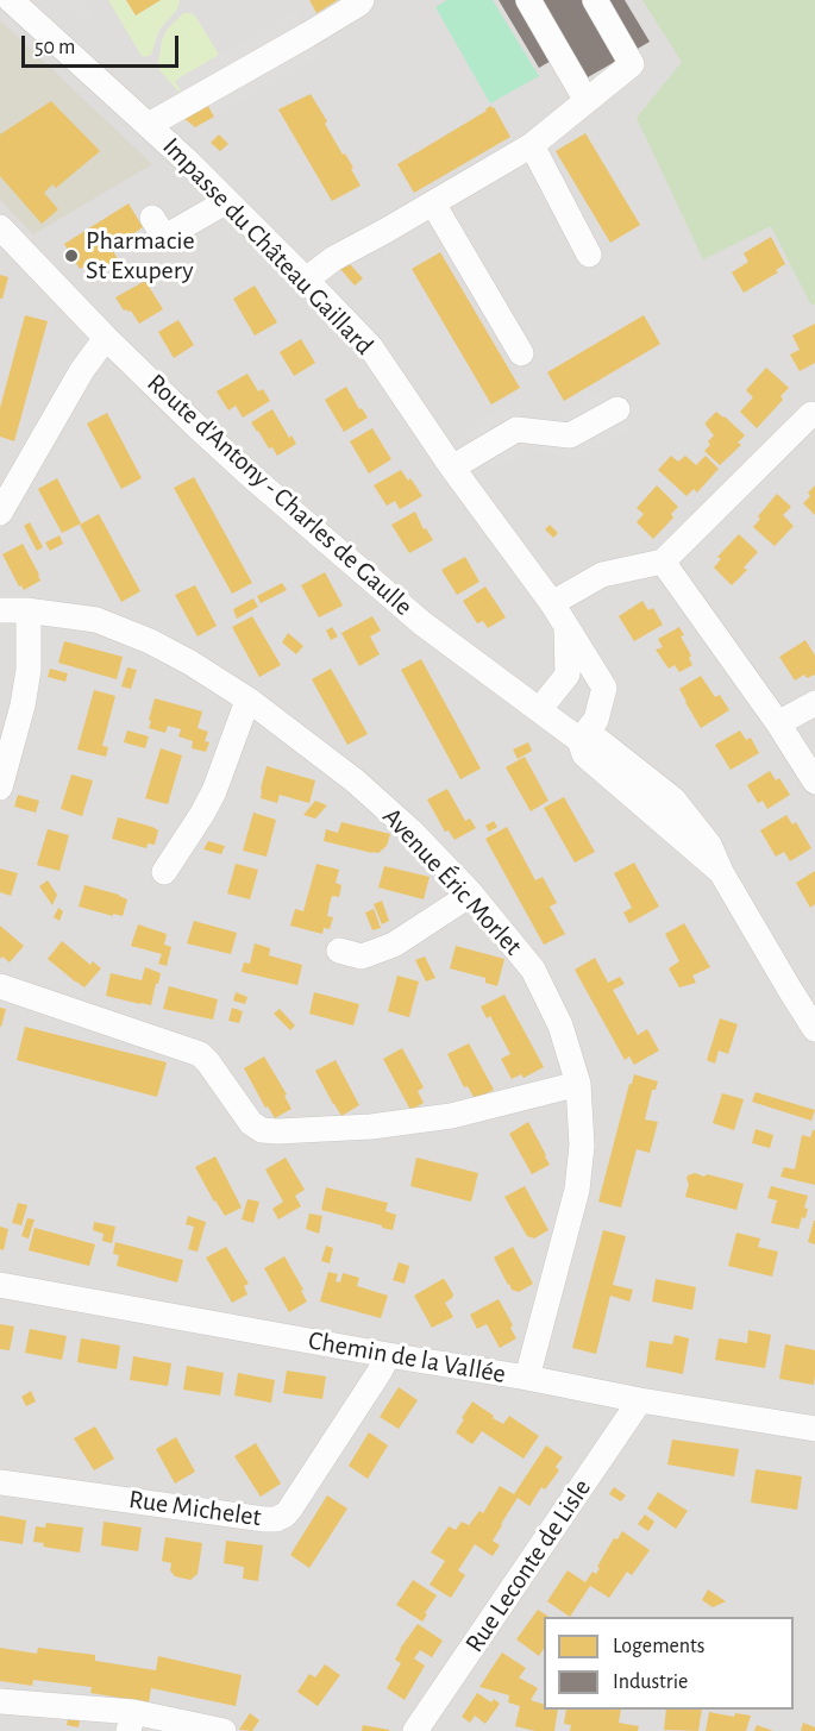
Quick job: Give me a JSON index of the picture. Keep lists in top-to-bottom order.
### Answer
{
  "streets": {
    "street": [
      "Impasse du Château Gaillard",
      "Route d'Antony - Charles de Gaulle",
      "Avenue Éric Morlet",
      "Chemin de la Vallée",
      "Rue Michelet",
      "Rue Leconte de Lisle"
    ]
  },
  "crossings": [
    ["Impasse du Château Gaillard", "Route d'Antony - Charles de Gaulle"],
    ["Avenue Éric Morlet", "Chemin de la Vallée"],
    ["Chemin de la Vallée", "Rue Michelet"],
    ["Chemin de la Vallée", "Rue Leconte de Lisle"]
  ],
  "places": ["Pharmacie St Exupery"],
  "legend": ["Logements", "Industrie"],
  "scale_bar": "50 m"
}
